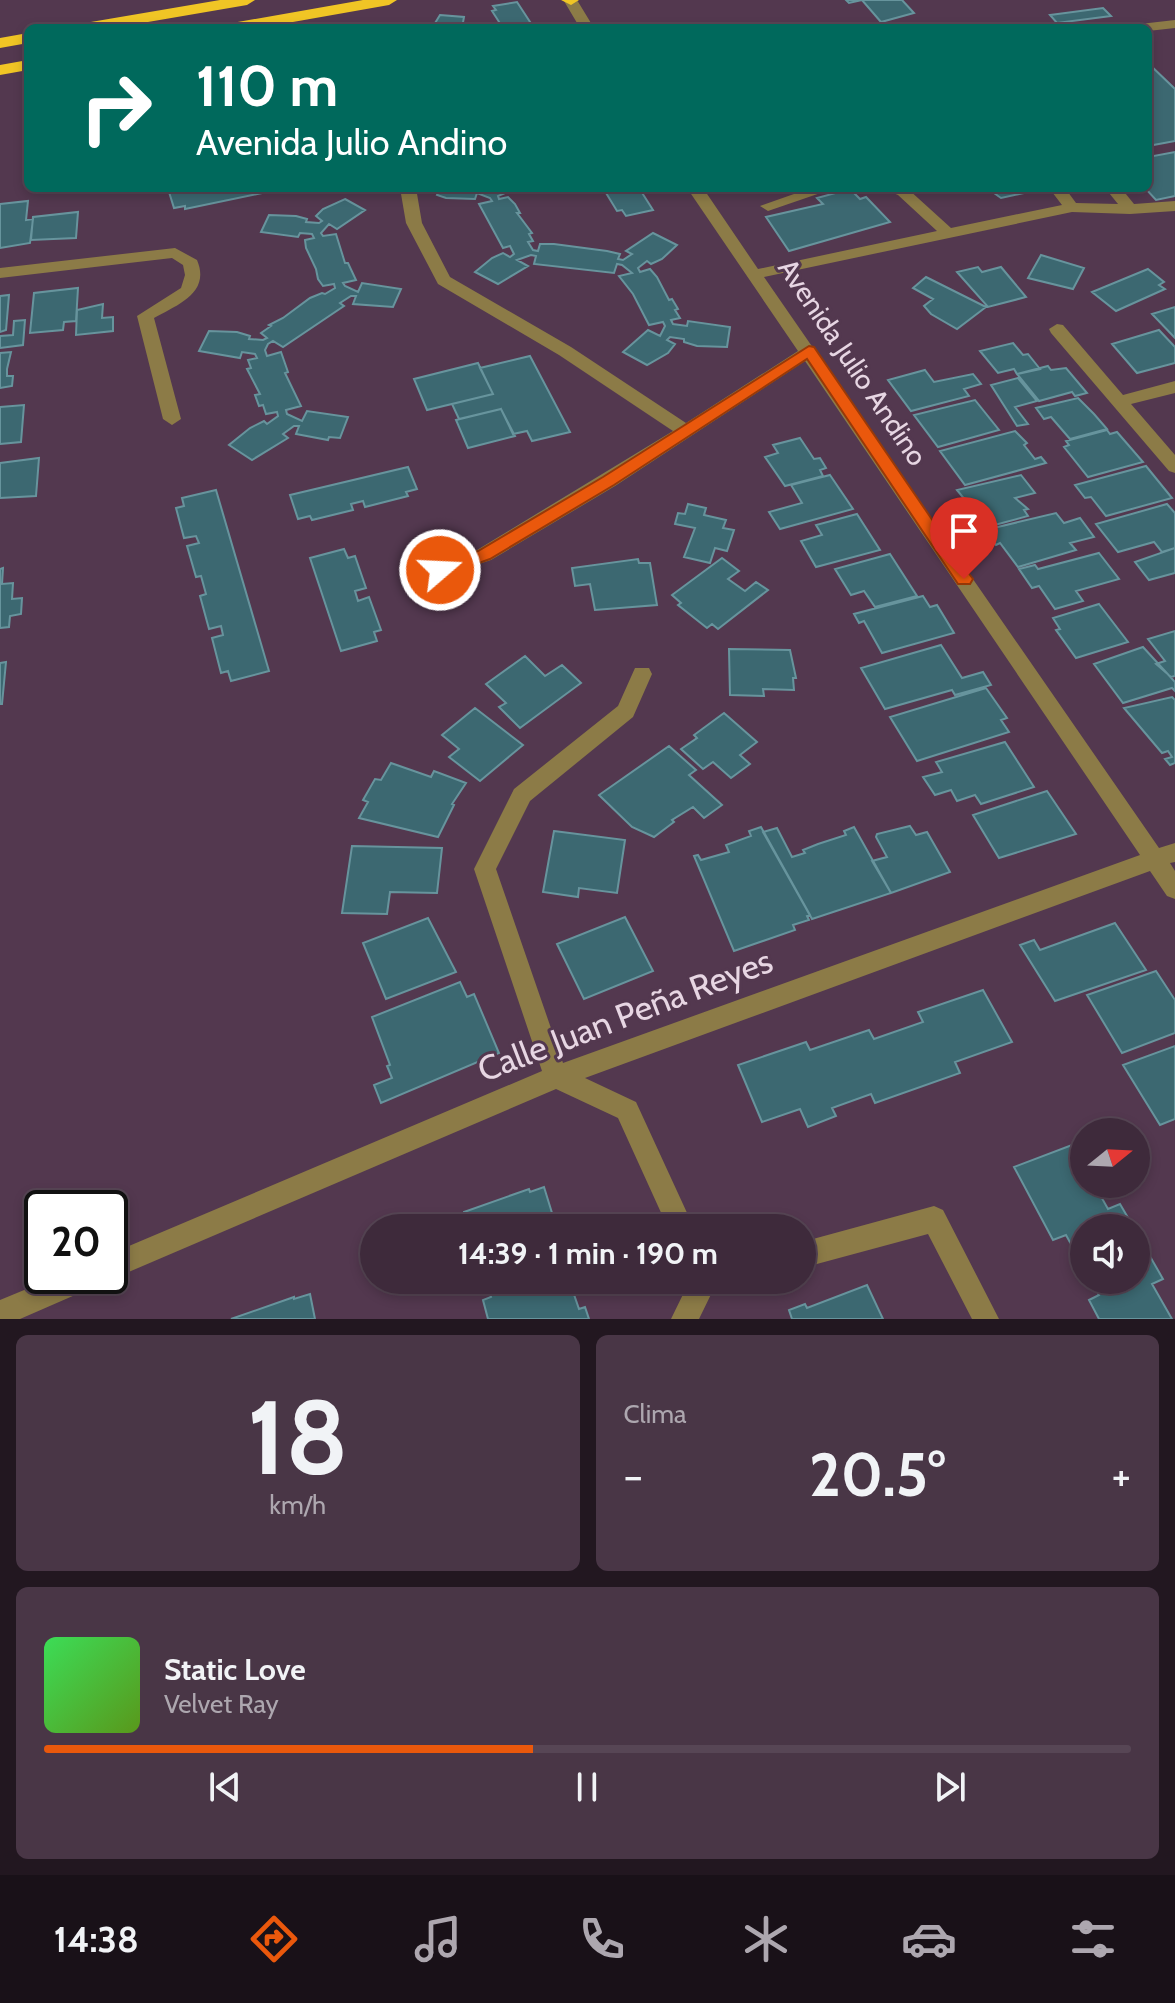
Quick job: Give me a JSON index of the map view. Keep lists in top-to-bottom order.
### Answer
{
  "streets": {
    "street": ["Avenida Julio Andino", "Calle Juan Peña Reyes"]
  },
  "crossings": [
    ["Avenida Julio Andino", "Calle Juan Peña Reyes"]
  ],
  "north": "right",
  "page": {
    "turn": ["110 m", "Avenida Julio Andino"],
    "limit": "20",
    "trip": "14:39 · 1 min · 190 m",
    "tile": [
      ["18", "km/h"],
      "Clima"
    ],
    "heat": ["−", "20.5°", "+"],
    "song": ["Static Love", "Velvet Ray"],
    "tabs": "14:38"
  }
}
